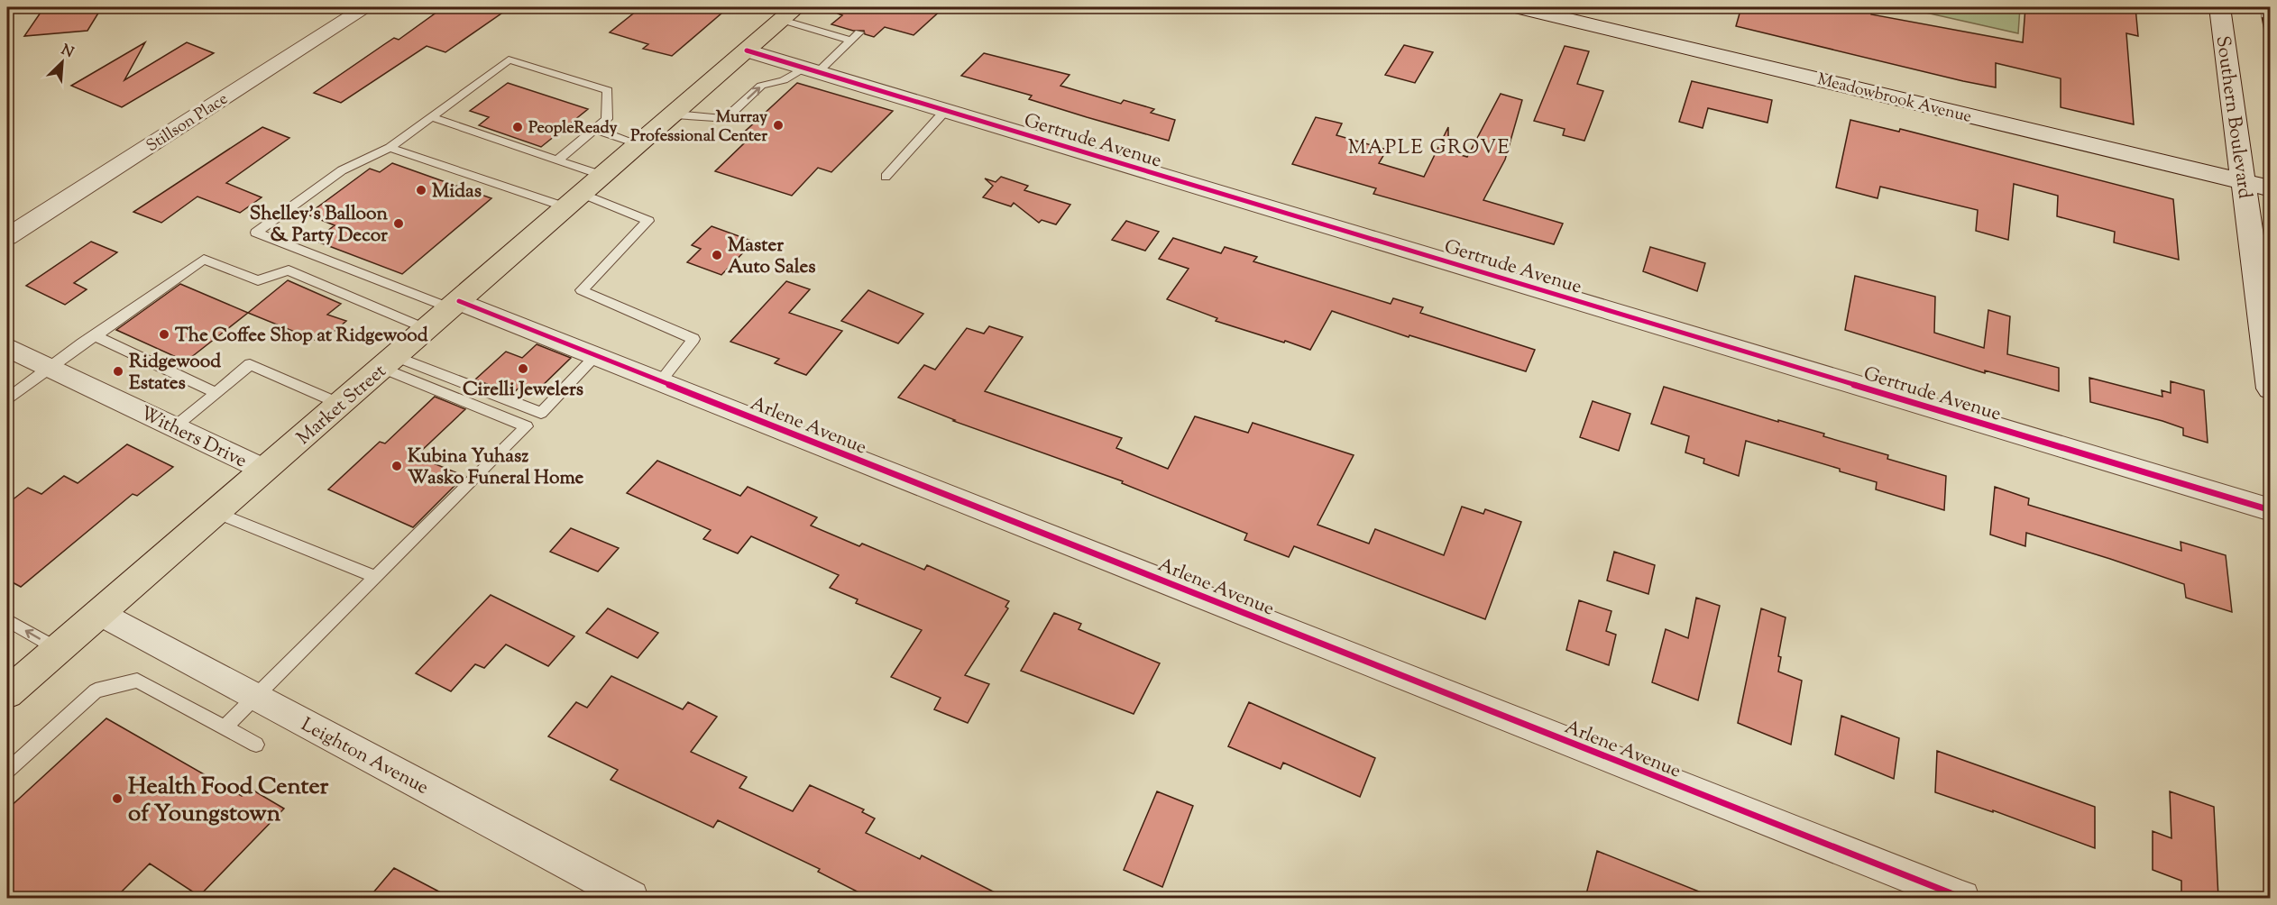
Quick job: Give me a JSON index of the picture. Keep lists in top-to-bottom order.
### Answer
{
  "streets": {
    "main road": ["Market Street"],
    "street": [
      "Meadowbrook Avenue",
      "Southern Boulevard",
      "Stillson Place",
      "Gertrude Avenue",
      "Arlene Avenue",
      "Withers Drive",
      "Leighton Avenue"
    ]
  },
  "crossings": [
    ["Meadowbrook Avenue", "Southern Boulevard"],
    ["Gertrude Avenue", "Market Street"],
    ["Market Street", "Arlene Avenue"],
    ["Market Street", "Withers Drive"],
    ["Market Street", "Leighton Avenue"]
  ],
  "districts": ["MAPLE GROVE"],
  "places": [
    "Murray Professional Center",
    "PeopleReady",
    "Midas",
    "Shelley's Balloon & Party Decor",
    "Master Auto Sales",
    "The Coffee Shop at Ridgewood",
    "Cirelli Jewelers",
    "Ridgewood Estates",
    "Kubina Yuhasz Wasko Funeral Home",
    "Health Food Center of Youngstown"
  ],
  "north": "top right"
}
